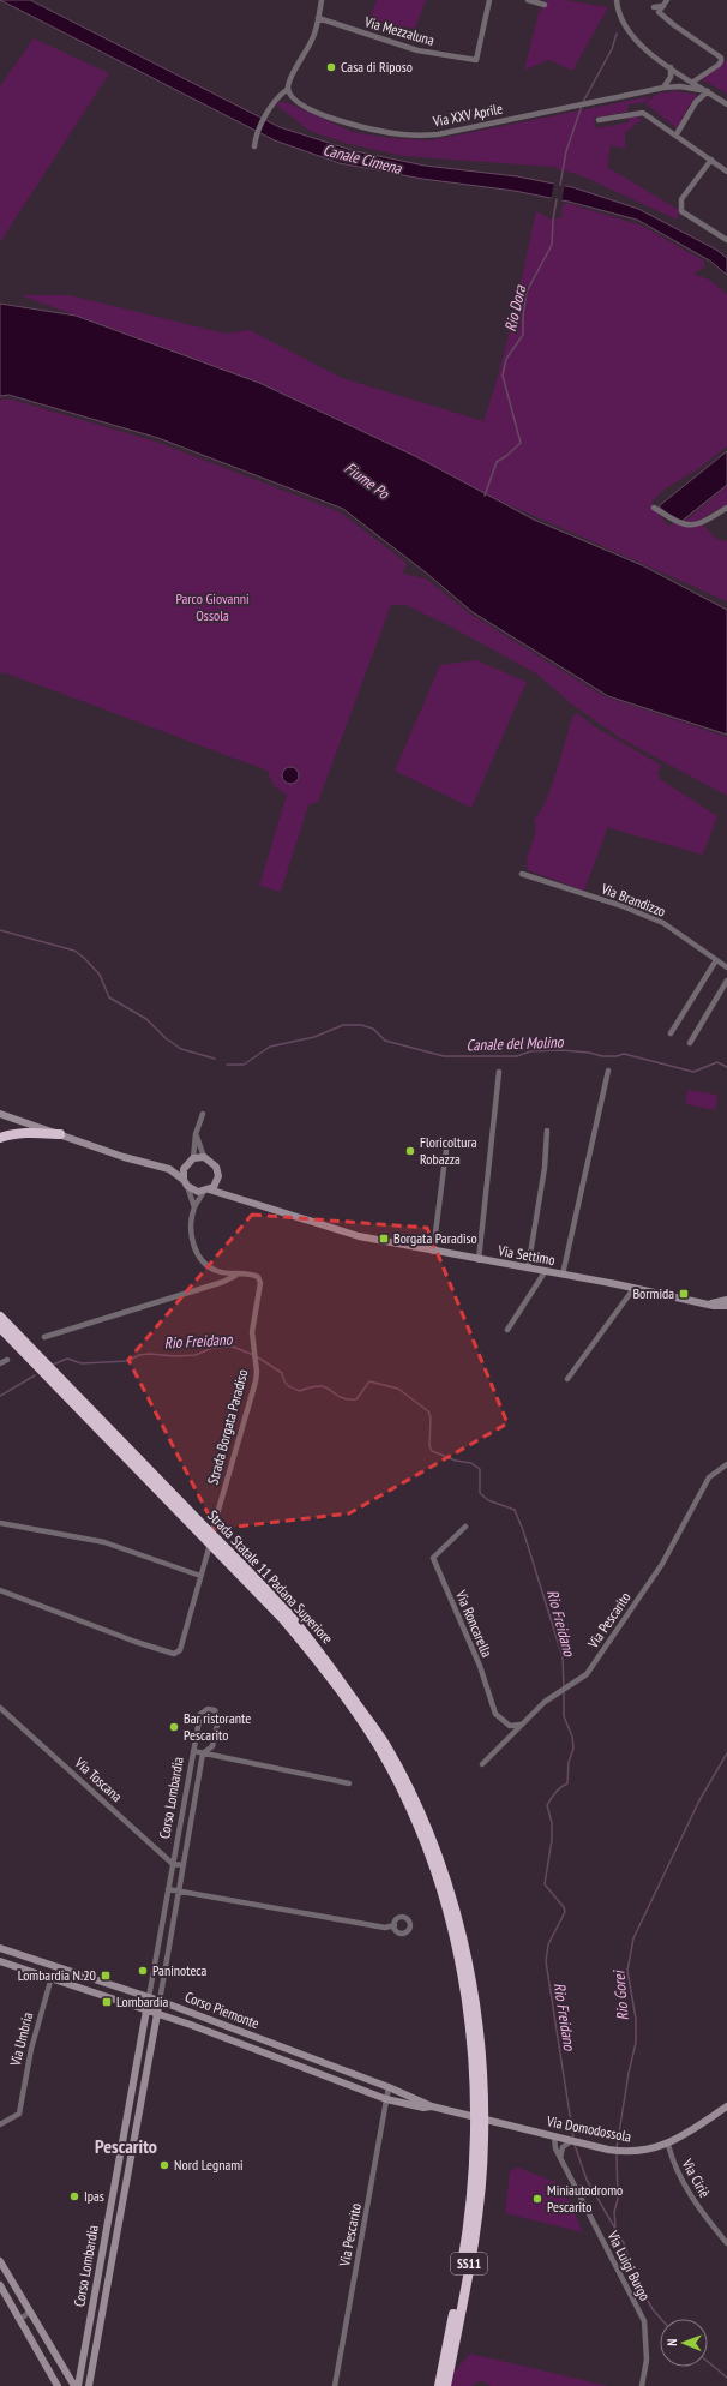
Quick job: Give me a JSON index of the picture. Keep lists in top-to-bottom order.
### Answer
{
  "streets": {
    "highway": ["Strada Statale 11 Padana Superiore", "SS11"],
    "street": [
      "Via Mezzaluna",
      "Via XXV Aprile",
      "Via Brandizzo",
      "Via Settimo",
      "Strada Borgata Paradiso",
      "Via Pescarito",
      "Via Roncarella",
      "Via Toscana",
      "Corso Lombardia",
      "Corso Piemonte",
      "Via Umbria",
      "Via Domodossola",
      "Via Ciriè",
      "Via Luigi Burgo"
    ]
  },
  "crossings": [
    ["Via Pescarito", "Via Roncarella"],
    ["Via Pescarito", "Corso Piemonte"],
    ["Via Toscana", "Corso Lombardia"],
    ["Corso Lombardia", "Corso Piemonte"],
    ["Corso Piemonte", "Via Umbria"],
    ["Corso Piemonte", "Via Domodossola"],
    ["Via Domodossola", "Via Ciriè"],
    ["Via Domodossola", "Via Luigi Burgo"]
  ],
  "districts": ["Pescarito"],
  "water": [
    "Canale Cimena",
    "Rio Dora",
    "Fiume Po",
    "Canale del Molino",
    "Rio Freidano",
    "Rio Gorei"
  ],
  "parks": ["Parco Giovanni Ossola"],
  "places": {
    "other": [
      "Casa di Riposo",
      "Floricoltura Robazza",
      "Bar ristorante Pescarito",
      "Paninoteca",
      "Nord Legnami",
      "Ipas",
      "Miniautodromo Pescarito"
    ],
    "transit": [
      "Borgata Paradiso",
      "Bormida",
      "Lombardia N.20",
      "Lombardia"
    ]
  },
  "north": "left"
}
